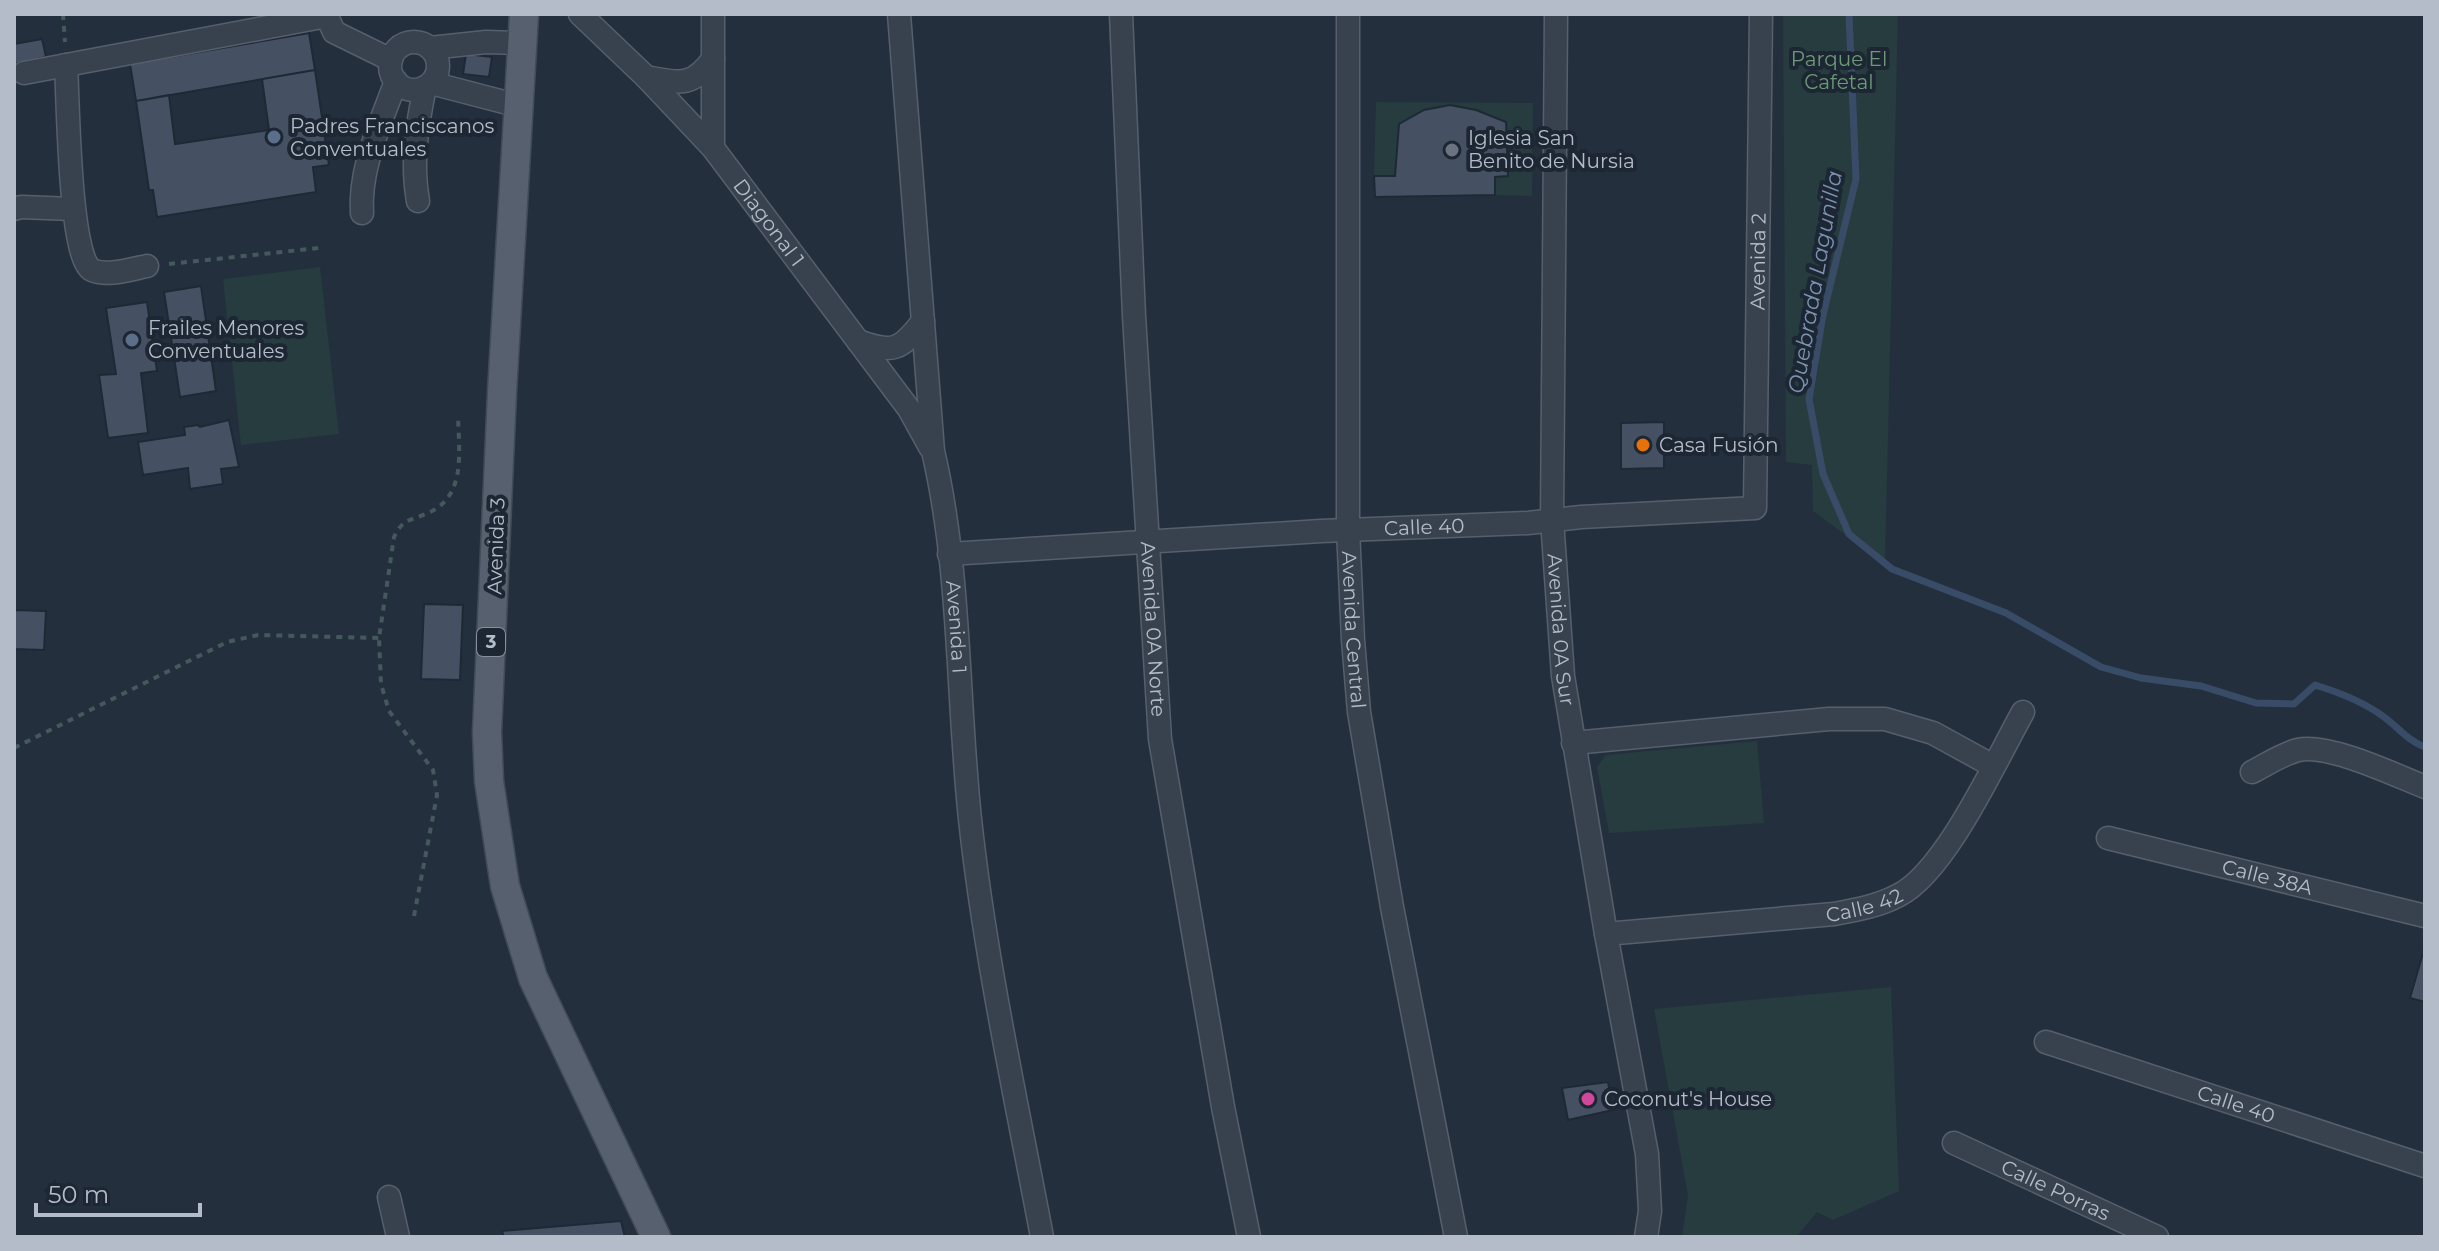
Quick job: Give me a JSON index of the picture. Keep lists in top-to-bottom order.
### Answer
{
  "streets": {
    "main road": ["Avenida 3", "3"],
    "street": [
      "Diagonal 1",
      "Avenida 2",
      "Calle 40",
      "Avenida 1",
      "Avenida 0A Norte",
      "Avenida 0A Sur",
      "Avenida Central",
      "Calle 38A",
      "Calle 42",
      "Calle Porras"
    ]
  },
  "crossings": [
    ["Diagonal 1", "Avenida 1"],
    ["Avenida 2", "Calle 40"],
    ["Calle 40", "Avenida 1"],
    ["Calle 40", "Avenida 0A Norte"],
    ["Calle 40", "Avenida 0A Sur"],
    ["Calle 40", "Avenida Central"],
    ["Avenida 0A Sur", "Calle 42"]
  ],
  "water": ["Quebrada Lagunilla"],
  "parks": ["Parque El Cafetal"],
  "places": [
    "Padres Franciscanos Conventuales",
    "Iglesia San Benito de Nursia",
    "Frailes Menores Conventuales",
    "Casa Fusión",
    "Coconut's House"
  ],
  "scale_bar": "50 m"
}
